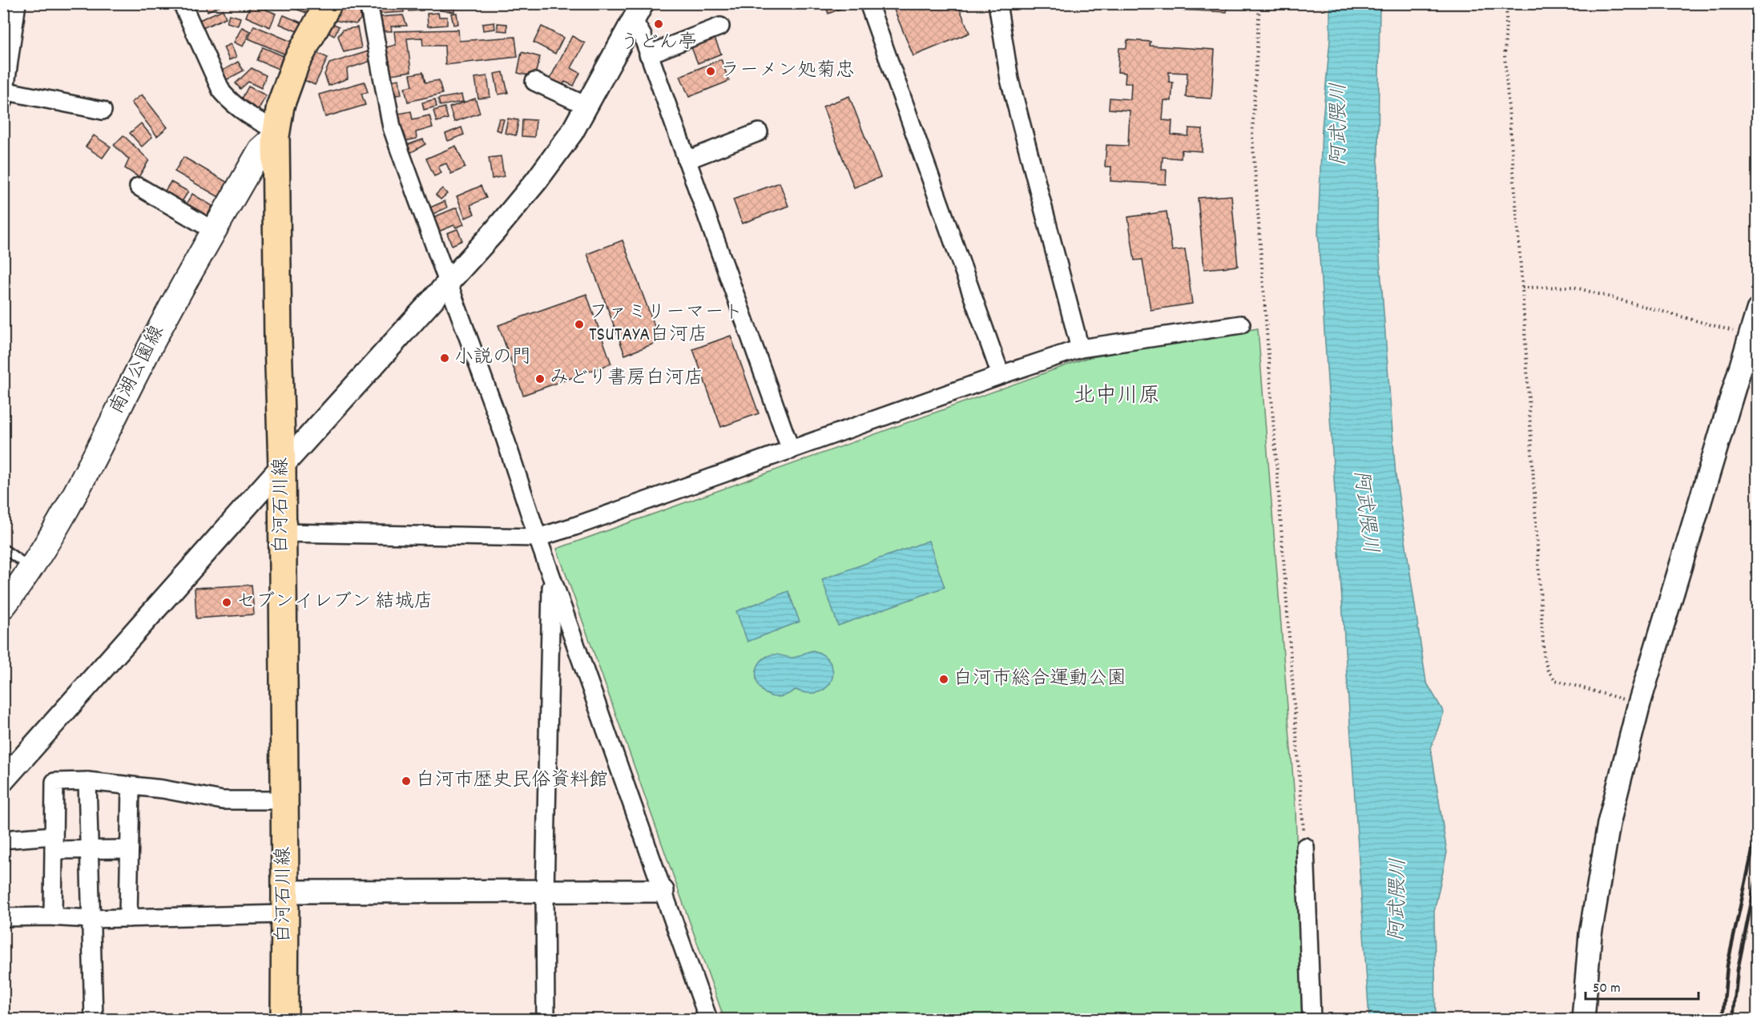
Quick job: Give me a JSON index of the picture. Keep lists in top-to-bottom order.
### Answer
{
  "streets": {
    "main road": ["南湖公園線", "白河石川線"]
  },
  "crossings": [
    ["南湖公園線", "白河石川線"]
  ],
  "districts": ["北中川原"],
  "water": ["阿武隈川"],
  "places": [
    "うどん亭",
    "ラーメン処菊忠",
    "ファミリーマート TSUTAYA白河店",
    "小説の門",
    "みどり書房白河店",
    "セブンイレブン 結城店",
    "白河市総合運動公園",
    "白河市歴史民俗資料館"
  ],
  "scale_bar": "50 m"
}
